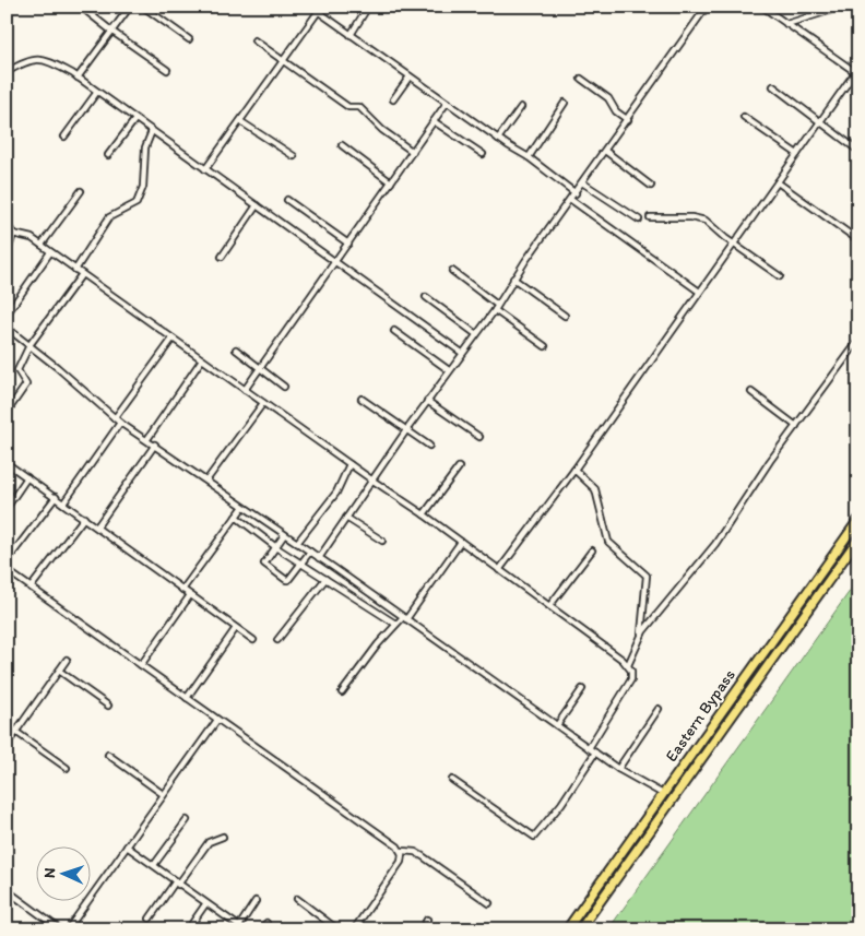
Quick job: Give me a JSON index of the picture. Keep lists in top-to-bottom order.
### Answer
{
  "streets": {
    "main road": ["Eastern Bypass"]
  },
  "north": "left"
}
